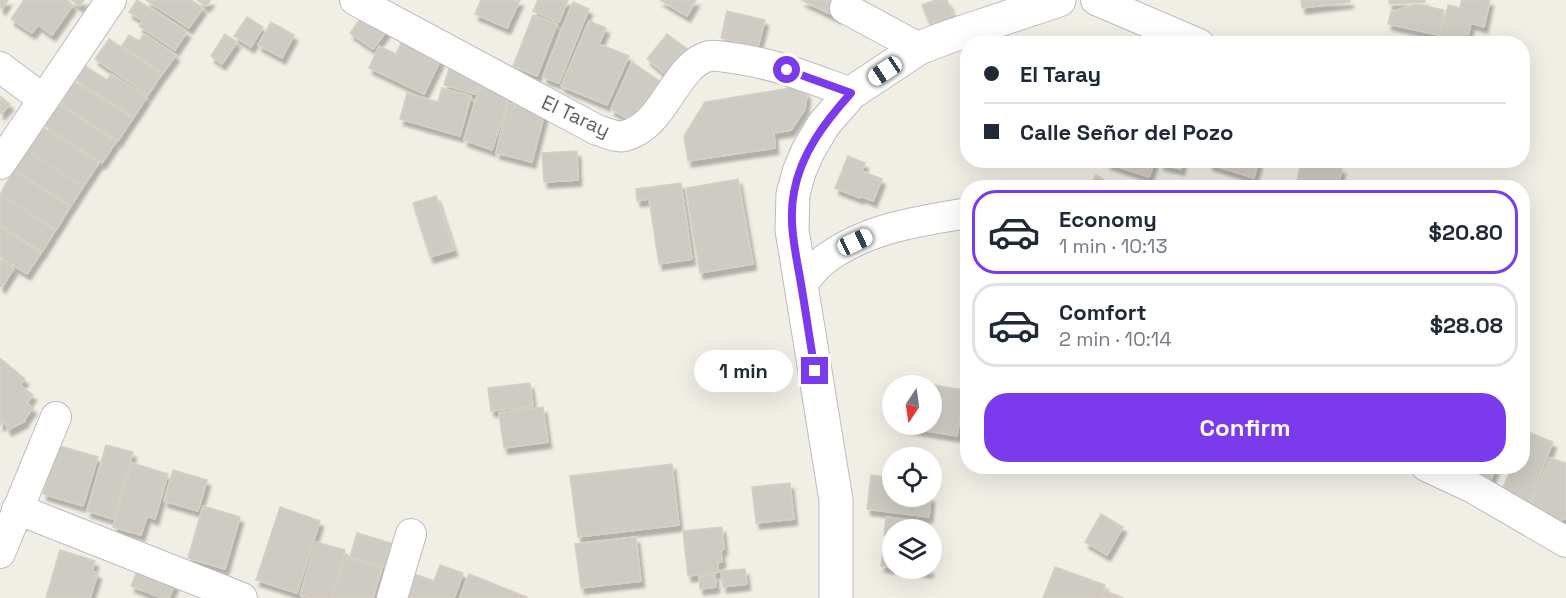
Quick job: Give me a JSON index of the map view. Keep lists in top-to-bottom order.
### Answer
{
  "streets": {
    "street": ["El Taray"]
  },
  "north": "bottom",
  "page": {
    "banner": ["El Taray", "Calle Señor del Pozo"],
    "list": [
      {
        "name": "Economy",
        "note": "1 min · 10:13",
        "value": "$20.80"
      },
      {
        "name": "Comfort",
        "note": "2 min · 10:14",
        "value": "$28.08"
      }
    ],
    "bubble": "1 min",
    "buttons": "Confirm"
  }
}
